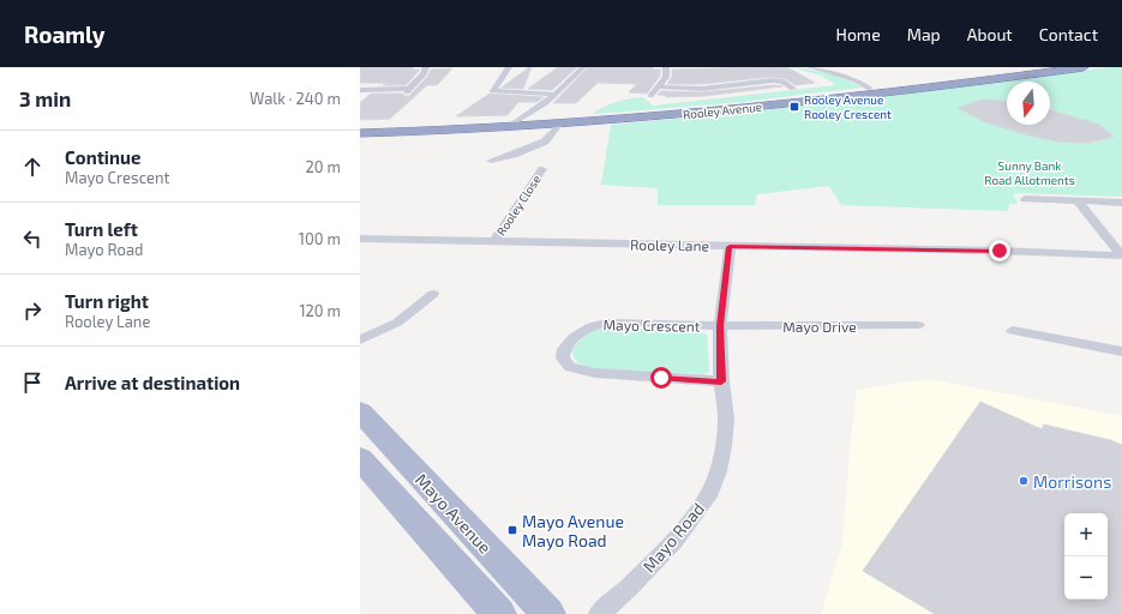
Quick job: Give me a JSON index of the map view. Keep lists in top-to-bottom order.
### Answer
{
  "streets": {
    "highway": ["Rooley Avenue"],
    "main road": ["Mayo Avenue"],
    "street": [
      "Rooley Close",
      "Rooley Lane",
      "Mayo Crescent",
      "Mayo Drive",
      "Mayo Road"
    ]
  },
  "crossings": [
    ["Rooley Close", "Rooley Lane"],
    ["Rooley Lane", "Mayo Road"],
    ["Mayo Crescent", "Mayo Drive"],
    ["Mayo Crescent", "Mayo Road"],
    ["Mayo Drive", "Mayo Road"]
  ],
  "parks": ["Sunny Bank Road Allotments"],
  "places": {
    "transit": ["Rooley Avenue Rooley Crescent", "Mayo Avenue Mayo Road"],
    "other": ["Morrisons"]
  },
  "north": "bottom",
  "page": {
    "header": "Roamly",
    "nav": [
      "Home",
      "Map",
      "About",
      "Contact"
    ],
    "heading": ["3 min", "Walk · 240 m"],
    "list": [
      ["Continue", "Mayo Crescent", "20 m"],
      ["Turn left", "Mayo Road", "100 m"],
      ["Turn right", "Rooley Lane", "120 m"],
      "Arrive at destination"
    ],
    "map_buttons": ["+", "−"]
  }
}
